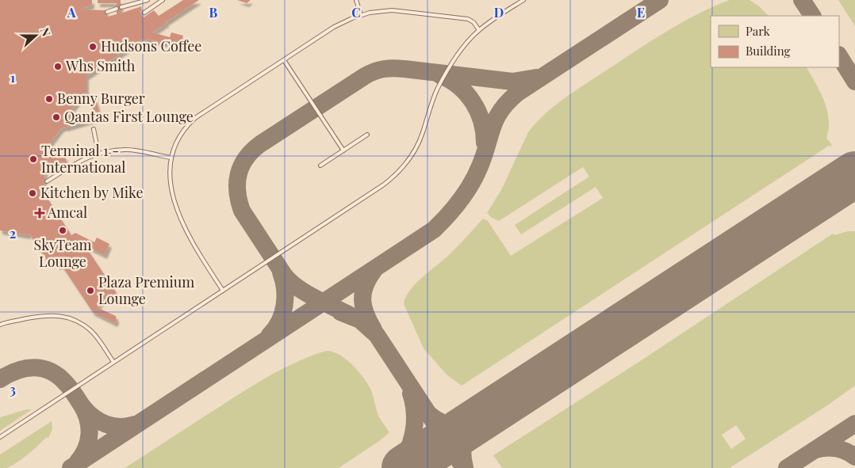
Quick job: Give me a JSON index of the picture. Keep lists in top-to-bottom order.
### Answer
{
  "places": {
    "other": [
      "Hudsons Coffee",
      "Whs Smith",
      "Benny Burger",
      "Qantas First Lounge",
      "Terminal 1 - International",
      "Kitchen by Mike",
      "SkyTeam Lounge",
      "Plaza Premium Lounge"
    ],
    "health": ["Amcal"]
  },
  "legend": ["Park", "Building"],
  "north": "right",
  "grid": {
    "columns": [
      "A",
      "B",
      "C",
      "D",
      "E"
    ],
    "rows": ["1", "2", "3"]
  }
}
